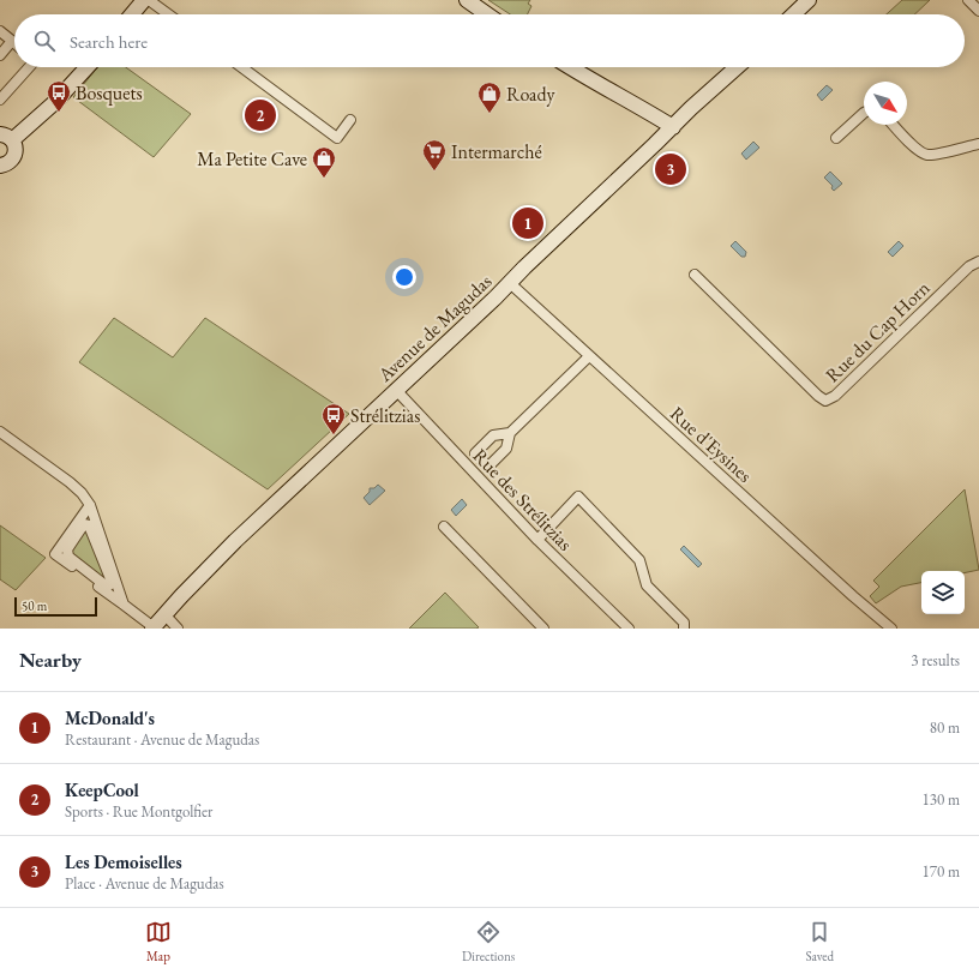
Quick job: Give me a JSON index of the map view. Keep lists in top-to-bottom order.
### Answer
{
  "streets": {
    "main road": ["Avenue de Magudas"],
    "street": ["Rue du Cap Horn", "Rue d'Eysines", "Rue des Strélitzias"]
  },
  "crossings": [
    ["Avenue de Magudas", "Rue d'Eysines"],
    ["Avenue de Magudas", "Rue des Strélitzias"]
  ],
  "places": {
    "bus stop": ["Bosquets", "Strélitzias"],
    "shop": ["Roady", "Ma Petite Cave"],
    "supermarket": ["Intermarché"]
  },
  "scale_bar": "50 m",
  "north": "bottom right",
  "page": {
    "search": "Search here",
    "pins": ["2", "3", "1"],
    "scale": "50 m",
    "heading": ["Nearby", "3 results"],
    "list": [
      {
        "mark": "1",
        "name": "McDonald's",
        "note": "Restaurant · Avenue de Magudas",
        "value": "80 m"
      },
      {
        "mark": "2",
        "name": "KeepCool",
        "note": "Sports · Rue Montgolfier",
        "value": "130 m"
      },
      {
        "mark": "3",
        "name": "Les Demoiselles",
        "note": "Place · Avenue de Magudas",
        "value": "170 m"
      }
    ],
    "nav": ["Map", "Directions", "Saved"]
  }
}
